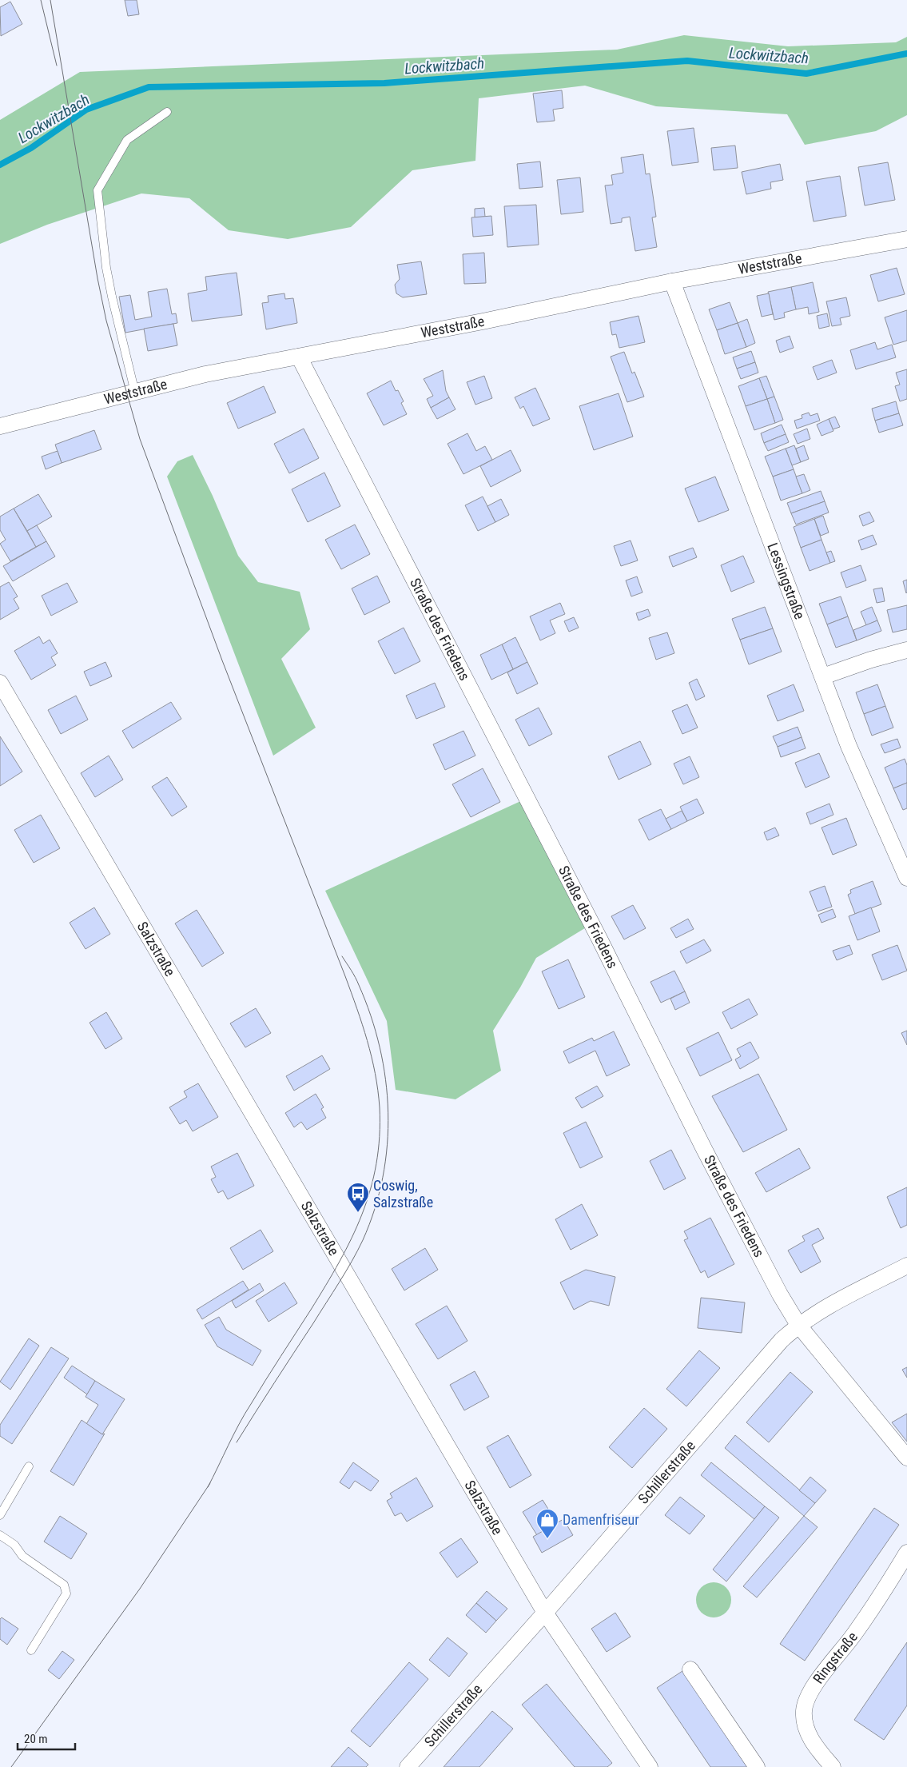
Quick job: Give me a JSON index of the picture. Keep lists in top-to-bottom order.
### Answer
{
  "streets": {
    "street": [
      "Weststraße",
      "Lessingstraße",
      "Straße des Friedens",
      "Salzstraße",
      "Schillerstraße",
      "Ringstraße"
    ]
  },
  "crossings": [
    ["Weststraße", "Lessingstraße"],
    ["Weststraße", "Straße des Friedens"],
    ["Straße des Friedens", "Schillerstraße"],
    ["Salzstraße", "Schillerstraße"]
  ],
  "water": ["Lockwitzbach"],
  "places": {
    "bus stop": ["Coswig, Salzstraße"],
    "shop": ["Damenfriseur"]
  },
  "scale_bar": "20 m"
}
